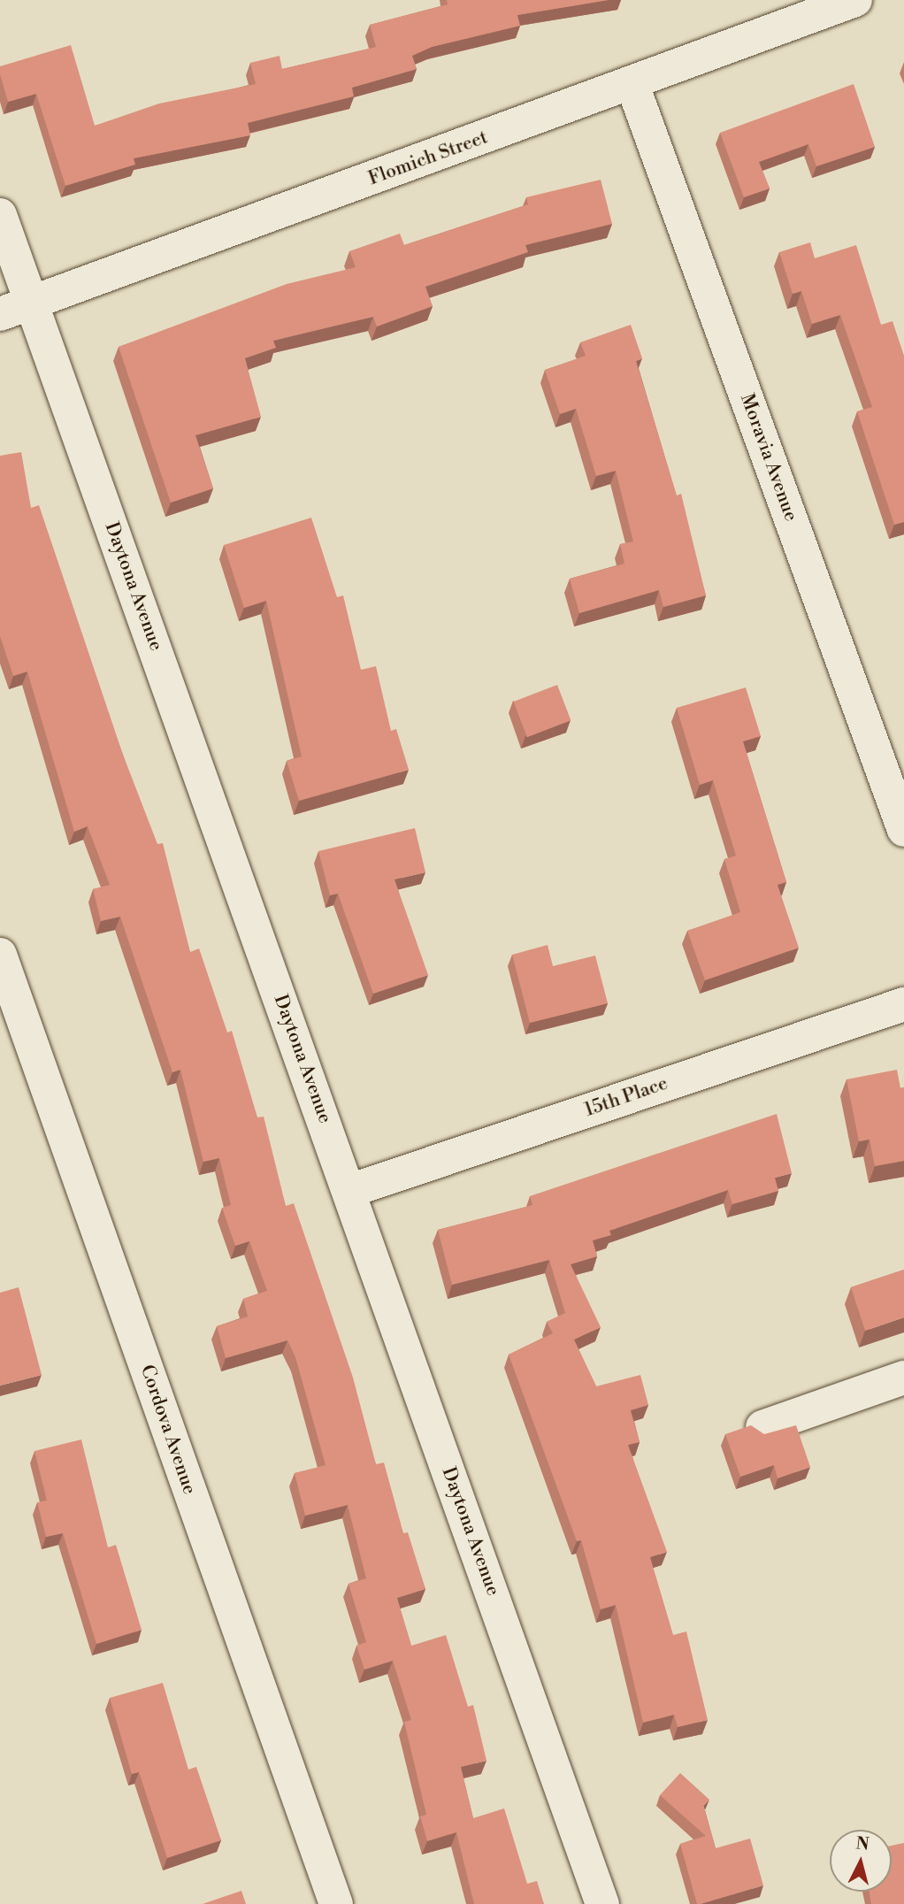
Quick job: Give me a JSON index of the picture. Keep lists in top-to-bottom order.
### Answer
{
  "streets": {
    "street": [
      "Flomich Street",
      "Moravia Avenue",
      "Daytona Avenue",
      "15th Place",
      "Cordova Avenue"
    ]
  },
  "crossings": [
    ["Flomich Street", "Moravia Avenue"],
    ["Flomich Street", "Daytona Avenue"],
    ["Daytona Avenue", "15th Place"]
  ],
  "north": "top"
}
